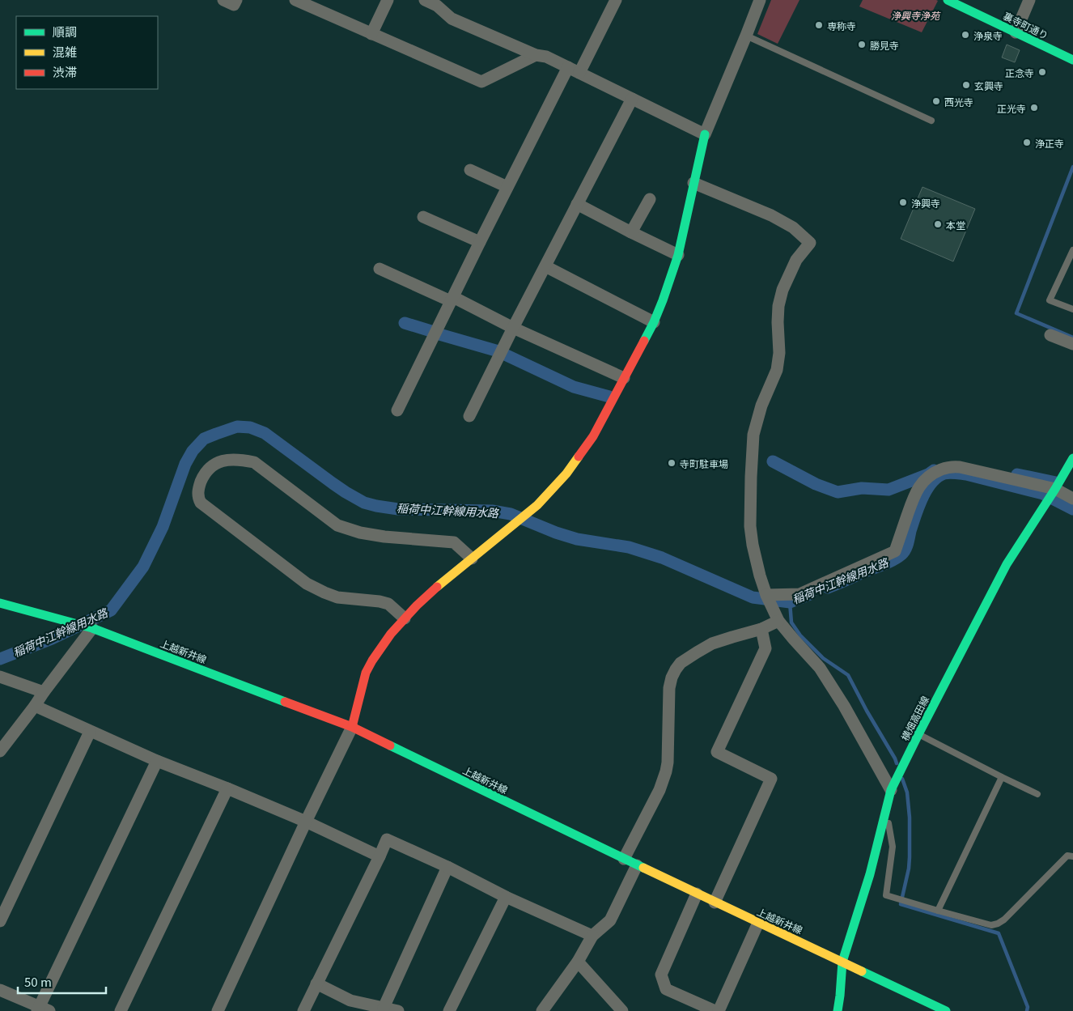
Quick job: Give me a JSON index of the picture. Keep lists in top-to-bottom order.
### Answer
{
  "streets": {
    "main road": ["裏寺町通り", "上越新井線", "横畑高田線"]
  },
  "crossings": [
    ["上越新井線", "横畑高田線"]
  ],
  "water": ["稲荷中江幹線用水路"],
  "parks": ["浄興寺浄苑"],
  "places": [
    "専称寺",
    "浄泉寺",
    "勝見寺",
    "正念寺",
    "玄興寺",
    "西光寺",
    "正光寺",
    "浄正寺",
    "浄興寺",
    "本堂",
    "寺町駐車場"
  ],
  "legend": ["順調", "混雑", "渋滞"],
  "scale_bar": "50 m"
}
